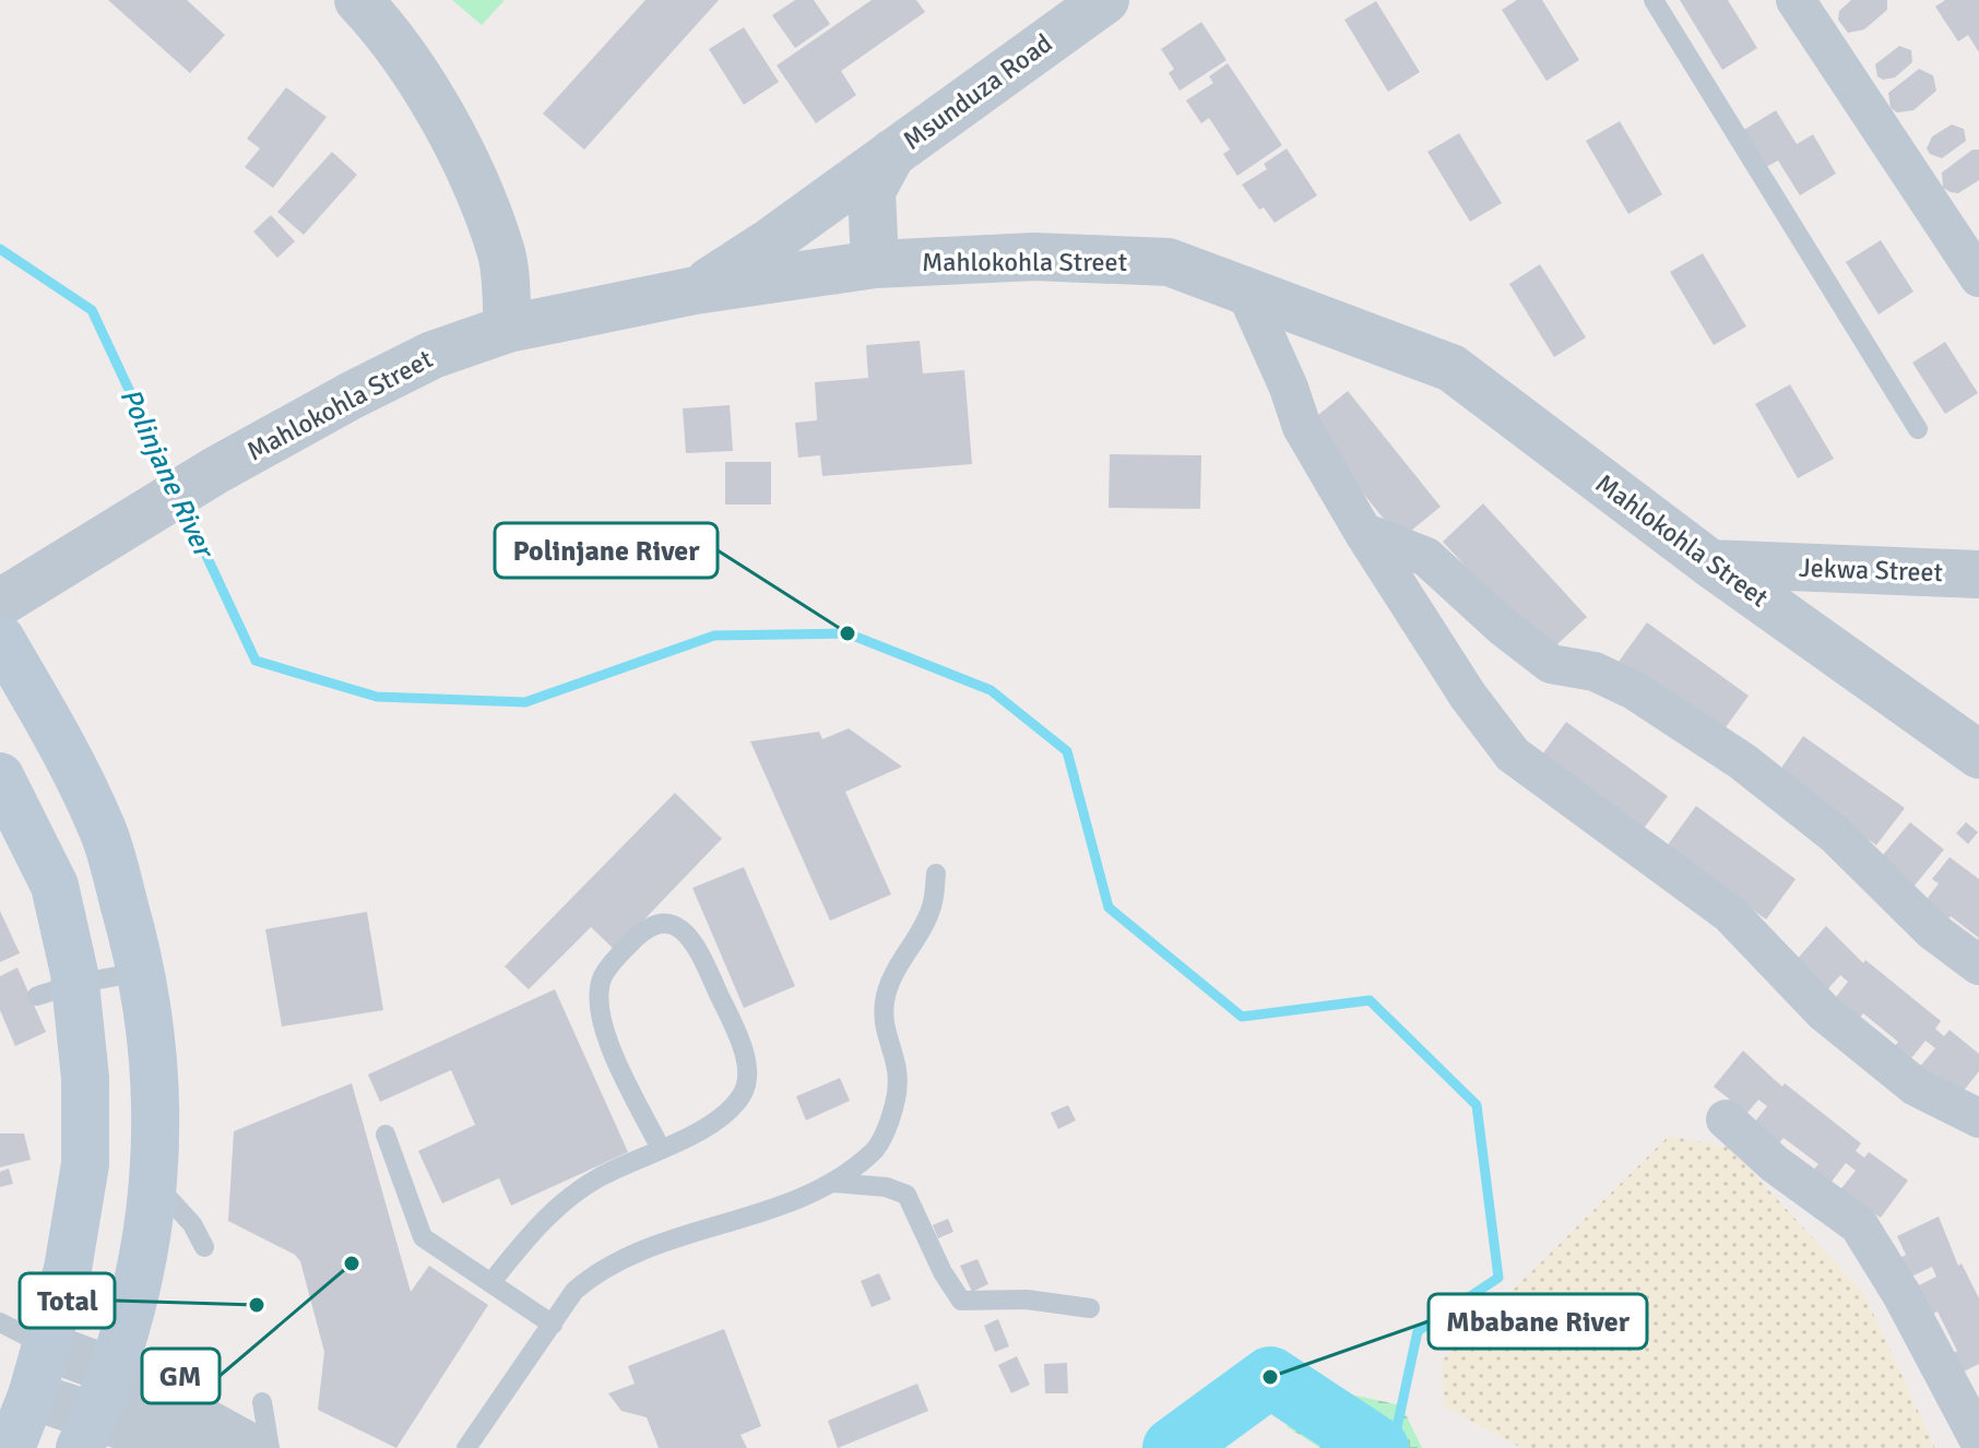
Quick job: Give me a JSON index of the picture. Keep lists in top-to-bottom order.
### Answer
{
  "streets": {
    "street": ["Msunduza Road", "Mahlokohla Street", "Jekwa Street"]
  },
  "crossings": [
    ["Msunduza Road", "Mahlokohla Street"],
    ["Mahlokohla Street", "Jekwa Street"]
  ],
  "water": ["Polinjane River"],
  "places": [
    "Polinjane River",
    "GM",
    "Total",
    "Mbabane River"
  ]
}
